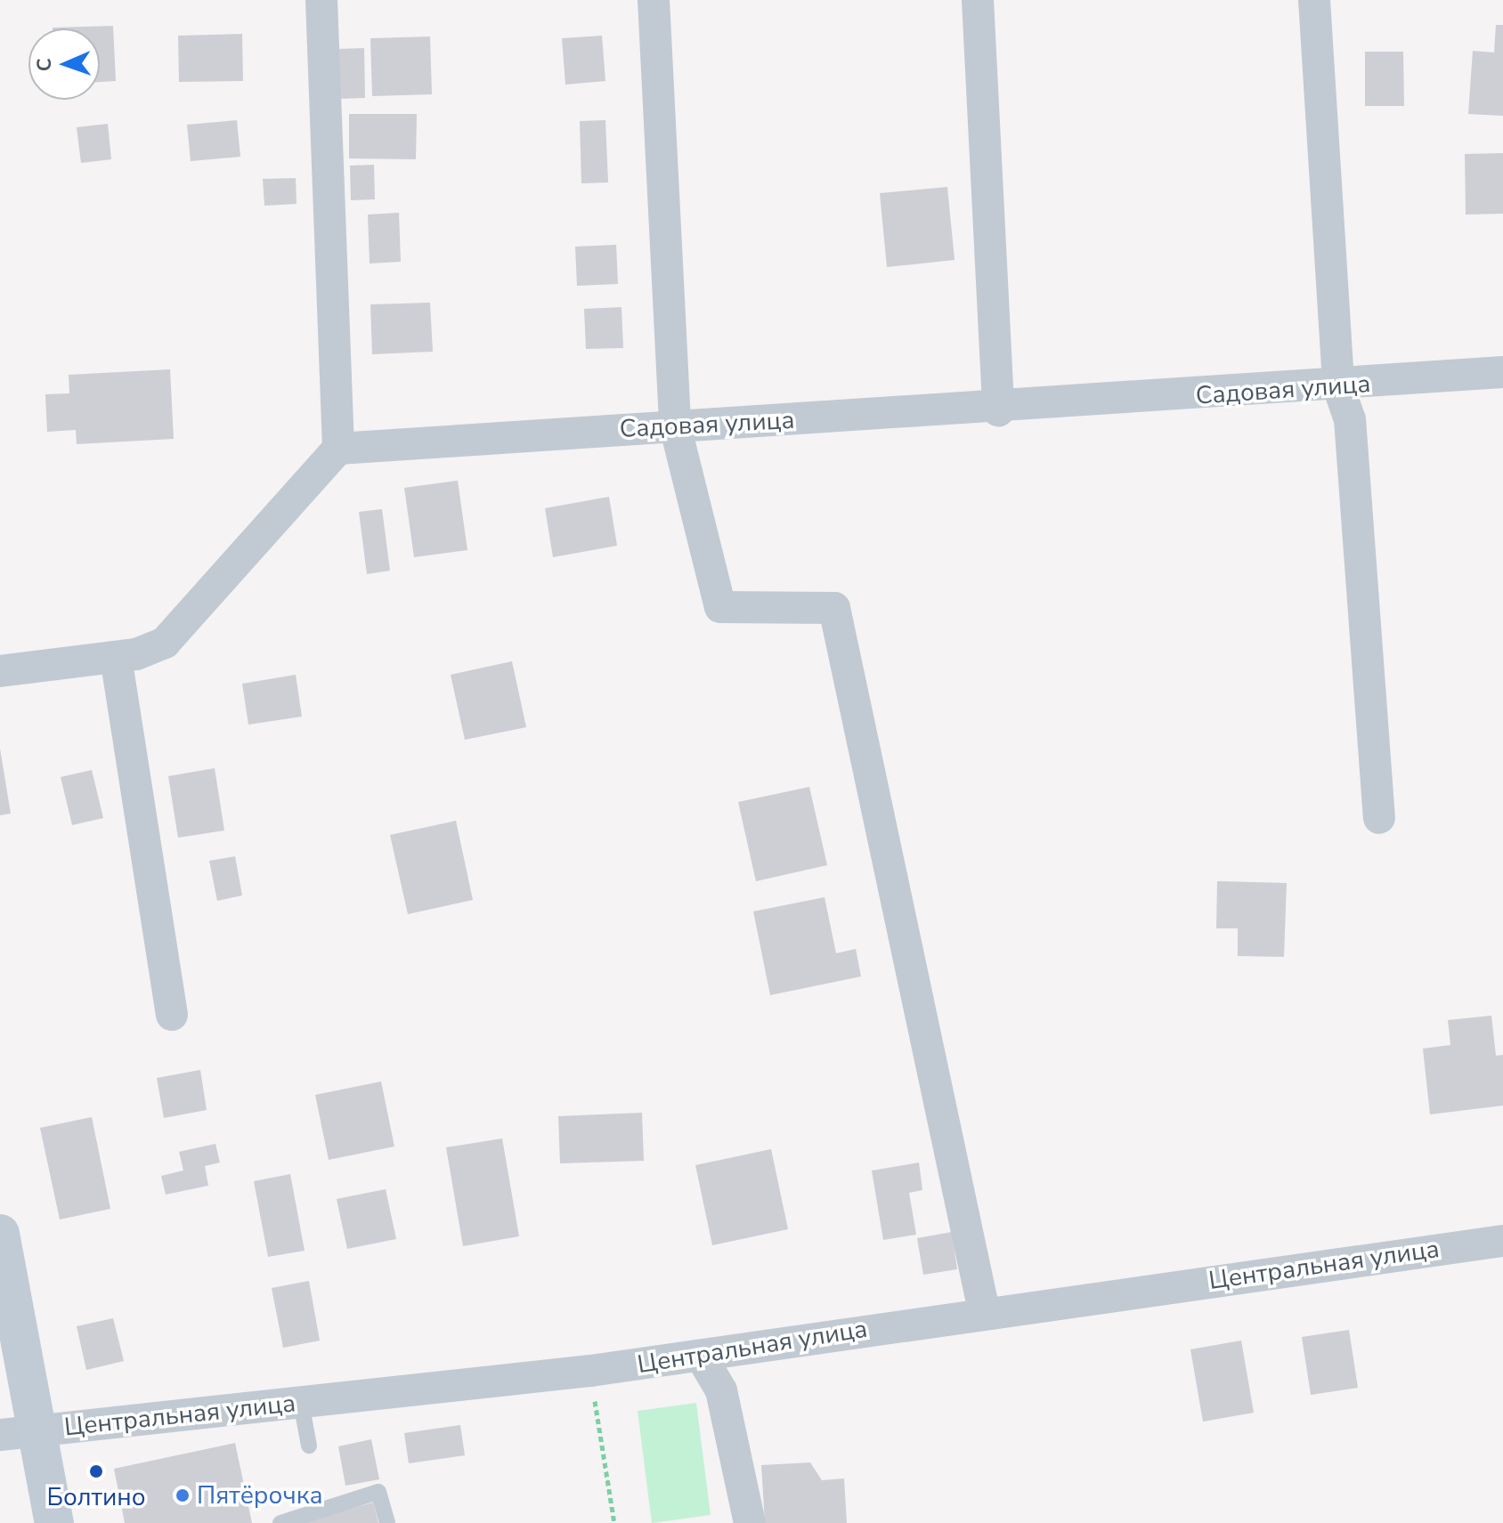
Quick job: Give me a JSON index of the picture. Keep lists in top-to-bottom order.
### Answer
{
  "streets": {
    "street": ["Садовая улица", "Центральная улица"]
  },
  "places": ["Болтино", "Пятёрочка"],
  "north": "left"
}
